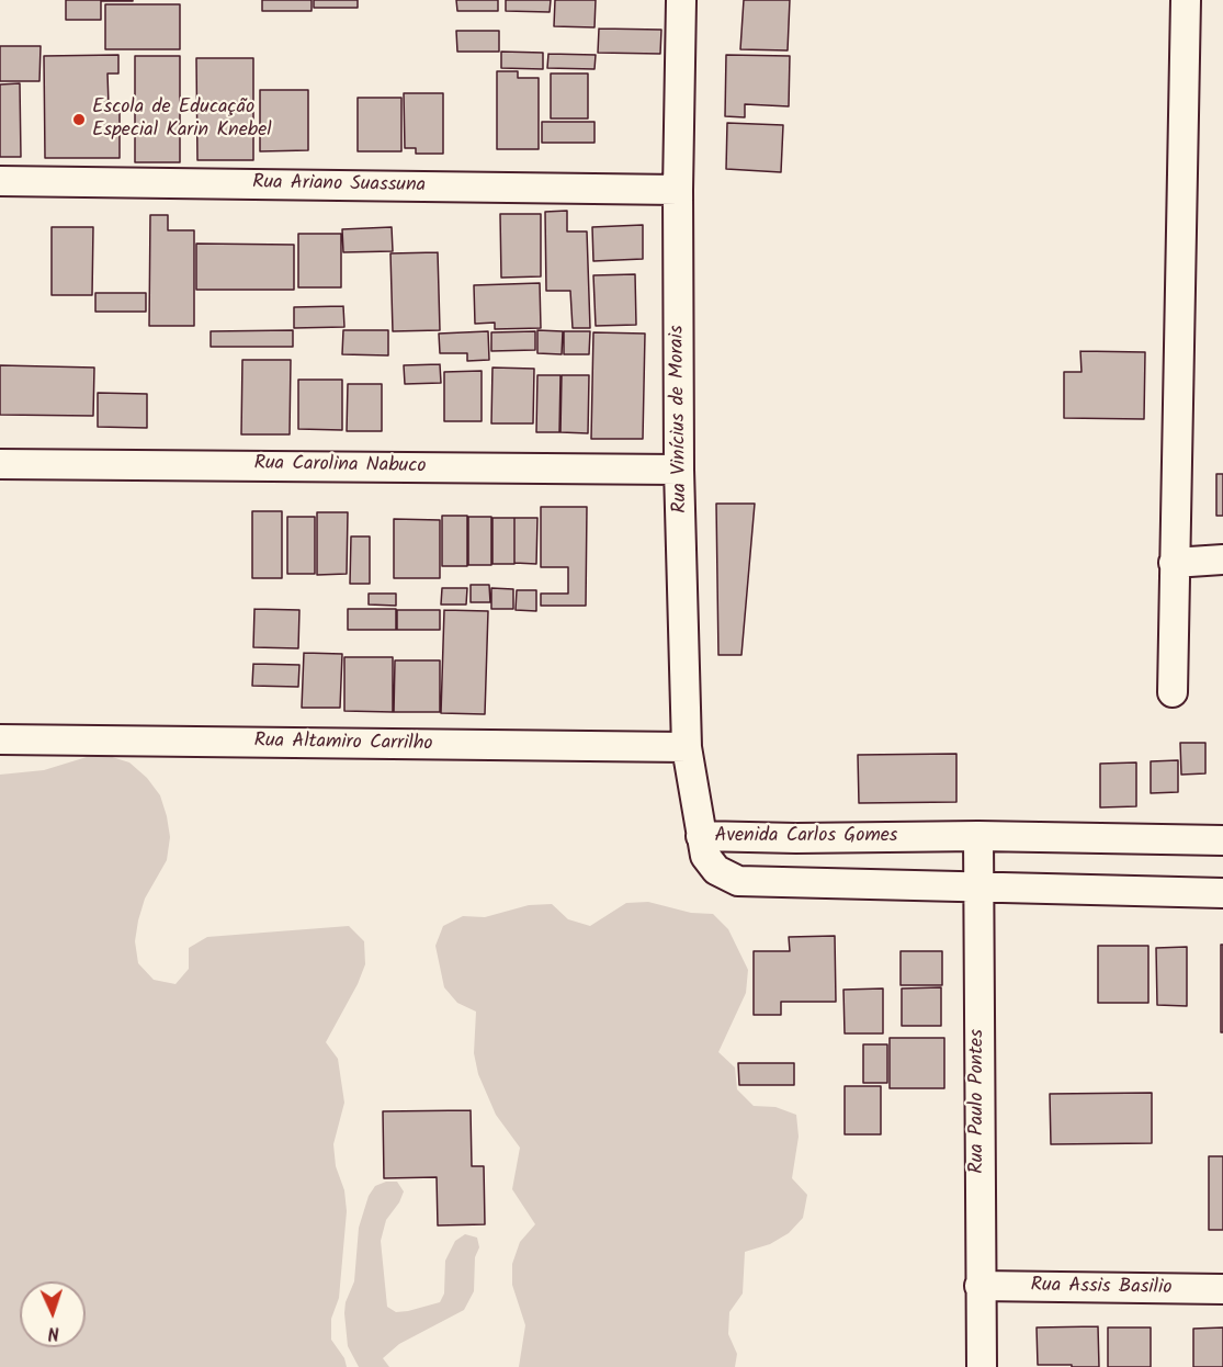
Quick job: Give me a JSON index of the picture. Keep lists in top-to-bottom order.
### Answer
{
  "streets": {
    "street": [
      "Rua Ariano Suassuna",
      "Rua Vinícius de Morais",
      "Rua Carolina Nabuco",
      "Rua Altamiro Carrilho",
      "Avenida Carlos Gomes",
      "Rua Paulo Pontes",
      "Rua Assis Basilio"
    ]
  },
  "crossings": [
    ["Rua Ariano Suassuna", "Rua Vinícius de Morais"],
    ["Rua Vinícius de Morais", "Rua Carolina Nabuco"],
    ["Rua Vinícius de Morais", "Rua Altamiro Carrilho"],
    ["Rua Vinícius de Morais", "Avenida Carlos Gomes"],
    ["Avenida Carlos Gomes", "Rua Paulo Pontes"],
    ["Rua Paulo Pontes", "Rua Assis Basilio"]
  ],
  "places": ["Escola de Educação Especial Karin Knebel"],
  "north": "bottom"
}
